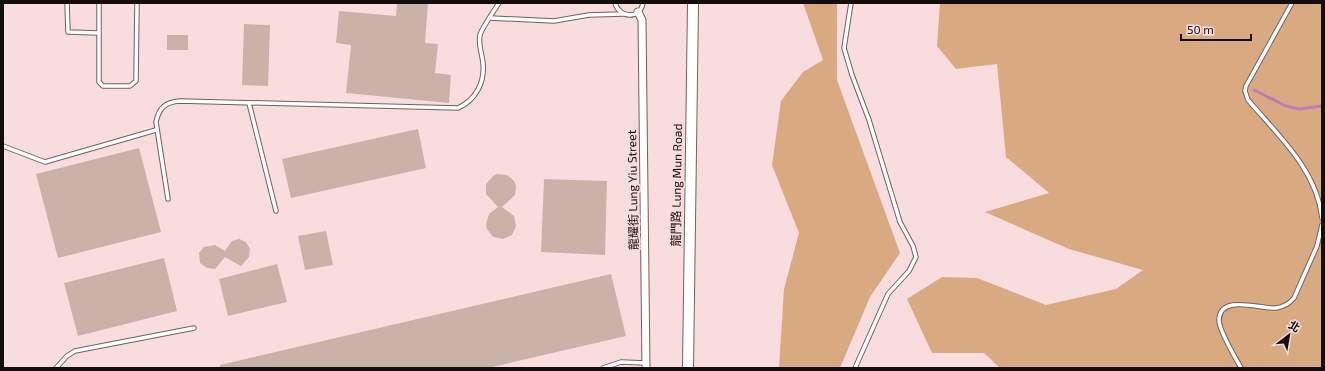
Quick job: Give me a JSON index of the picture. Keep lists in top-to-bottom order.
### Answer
{
  "streets": {
    "street": ["龍門路 Lung Mun Road", "龍耀街 Lung Yiu Street"]
  },
  "scale_bar": "50 m",
  "north": "top right"
}
